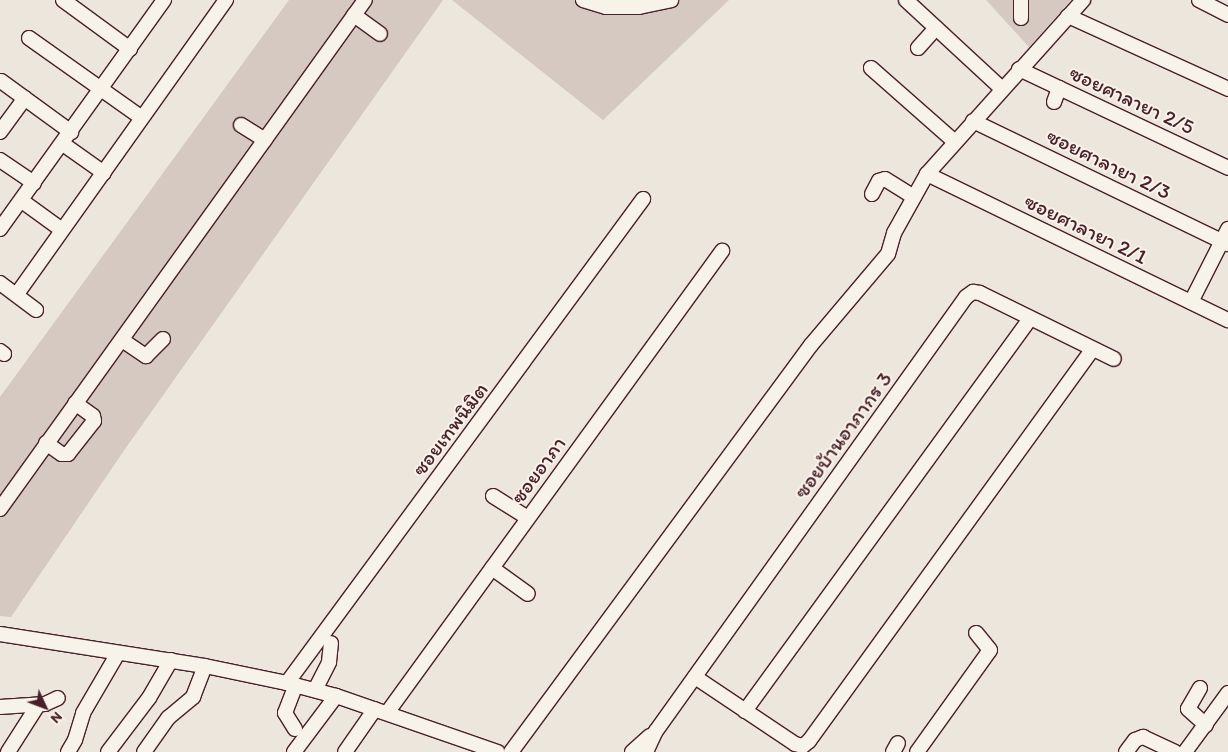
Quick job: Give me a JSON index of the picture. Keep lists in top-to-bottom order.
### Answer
{
  "streets": {
    "street": [
      "ซอยศาลายา 2/5",
      "ซอยศาลายา 2/3",
      "ซอยศาลายา 2/1",
      "ซอยเทพนิมิต",
      "ซอยบ้านอาภากร 3",
      "ซอยอาภา"
    ]
  },
  "north": "bottom right"
}
